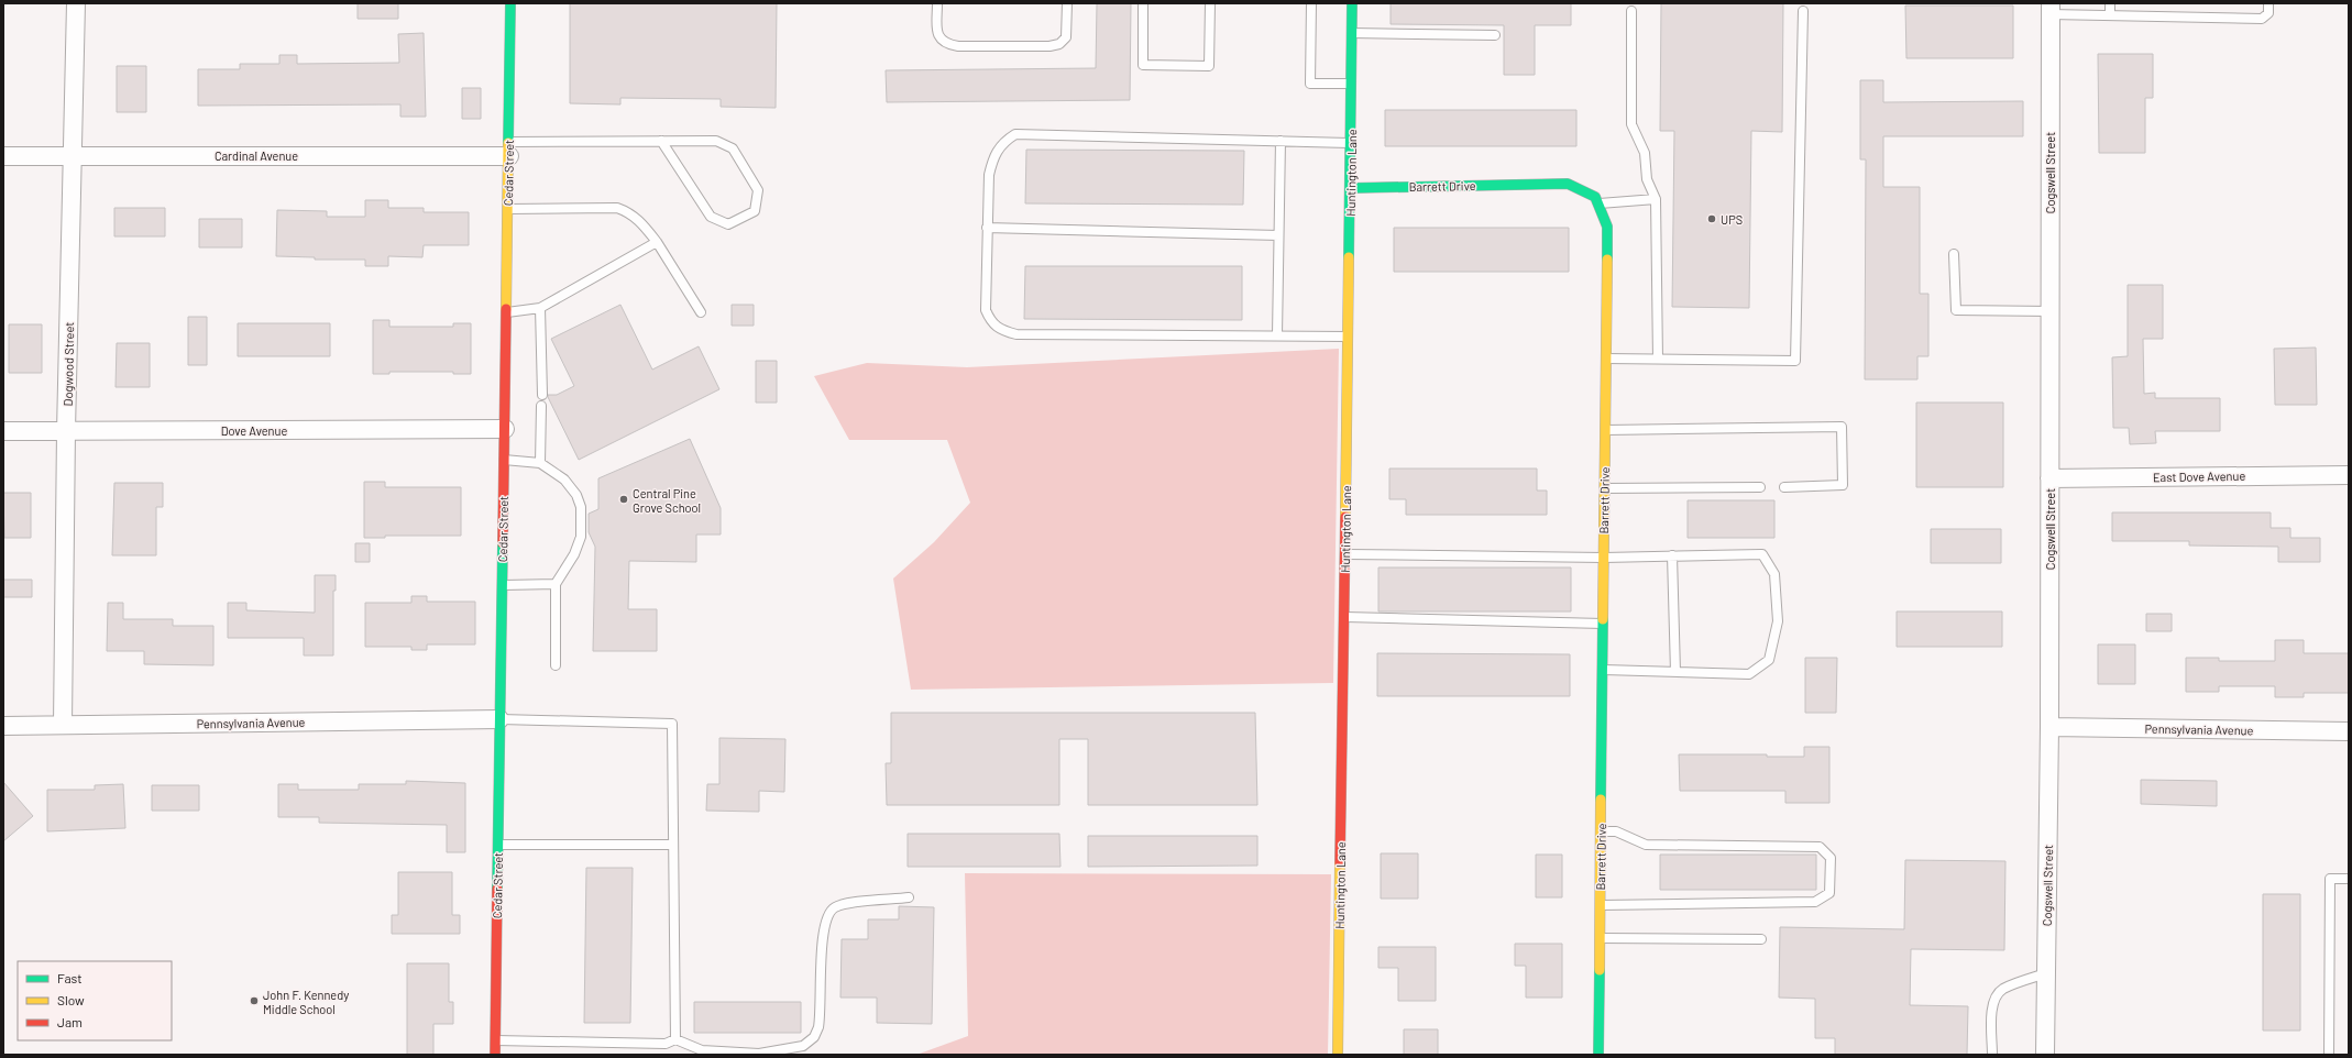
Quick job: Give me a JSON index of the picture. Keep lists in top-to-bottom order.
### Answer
{
  "streets": {
    "street": [
      "Cardinal Avenue",
      "Cedar Street",
      "Huntington Lane",
      "Cogswell Street",
      "Barrett Drive",
      "Dogwood Street",
      "Dove Avenue",
      "East Dove Avenue",
      "Pennsylvania Avenue"
    ]
  },
  "crossings": [
    ["Cardinal Avenue", "Cedar Street"],
    ["Cardinal Avenue", "Dogwood Street"],
    ["Cedar Street", "Dove Avenue"],
    ["Cedar Street", "Pennsylvania Avenue"],
    ["Huntington Lane", "Barrett Drive"],
    ["Cogswell Street", "East Dove Avenue"],
    ["Cogswell Street", "Pennsylvania Avenue"],
    ["Dogwood Street", "Dove Avenue"],
    ["Dogwood Street", "Pennsylvania Avenue"]
  ],
  "places": ["UPS", "Central Pine Grove School", "John F. Kennedy Middle School"],
  "legend": ["Fast", "Slow", "Jam"]
}
